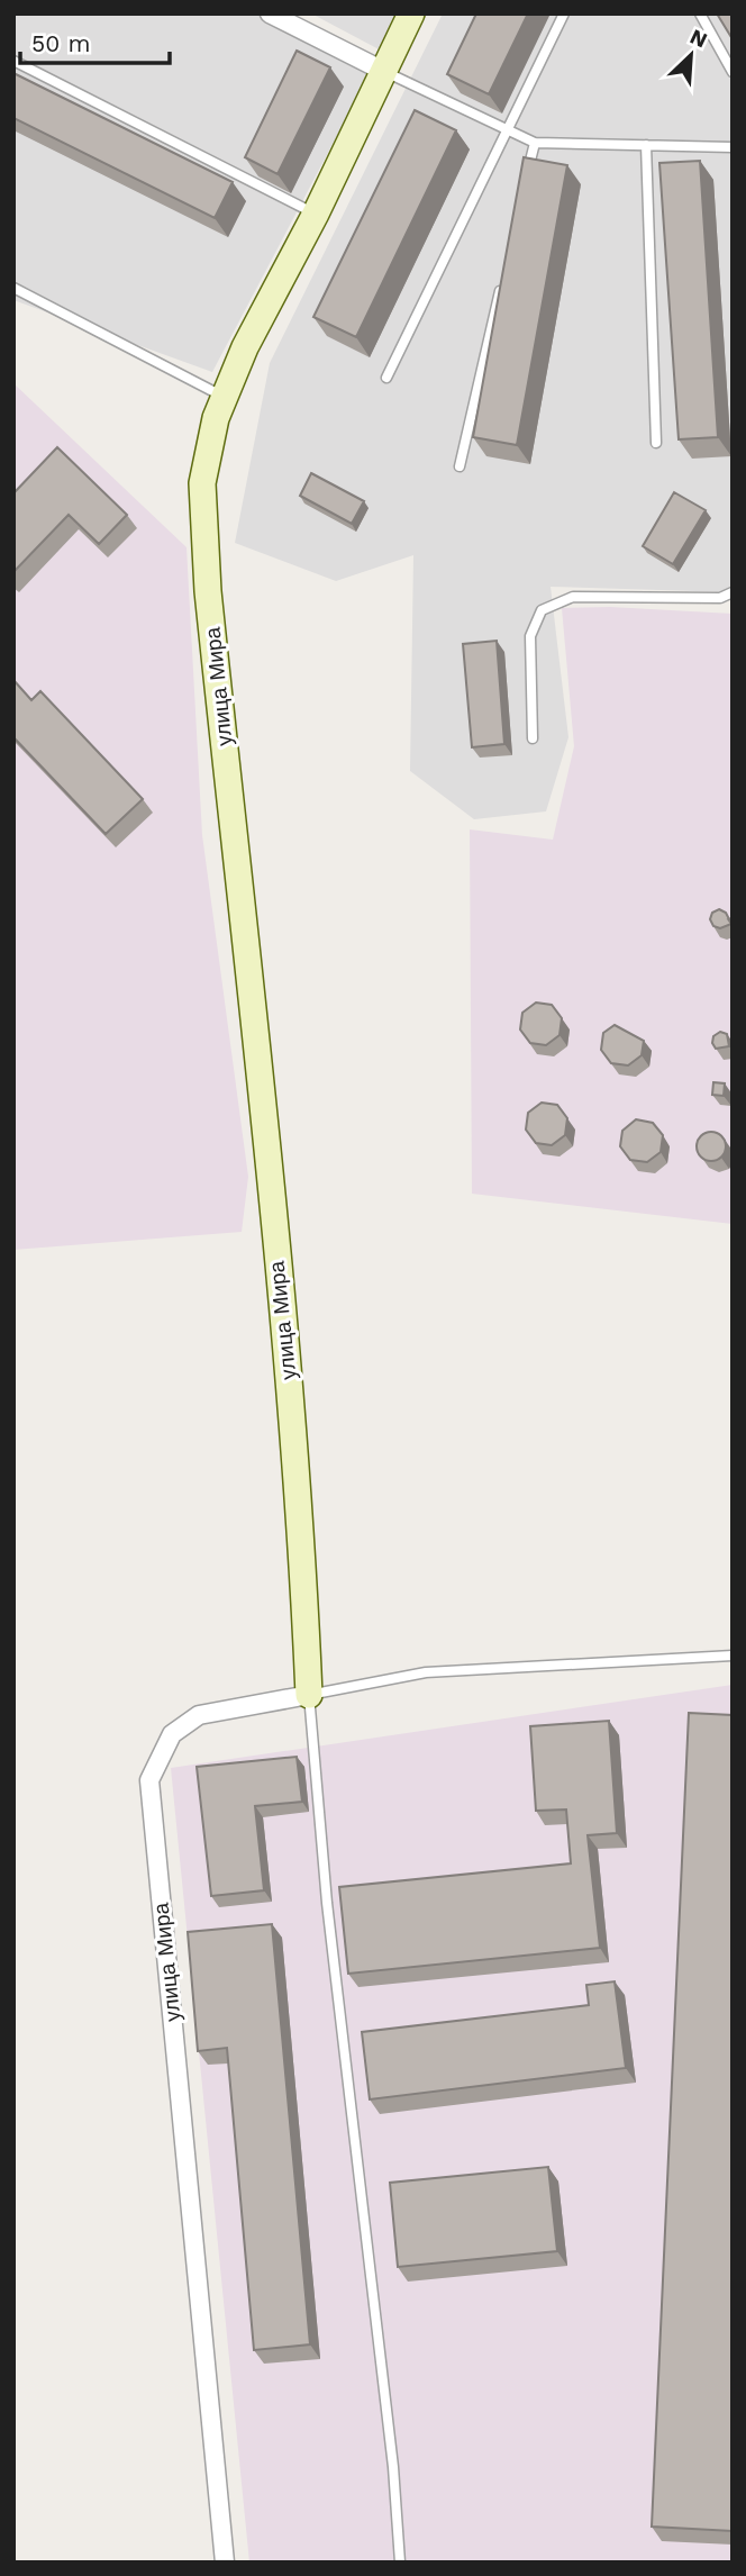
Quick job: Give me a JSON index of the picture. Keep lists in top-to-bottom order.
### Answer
{
  "streets": {
    "street": ["улица Мира"]
  },
  "scale_bar": "50 m",
  "north": "top right"
}
